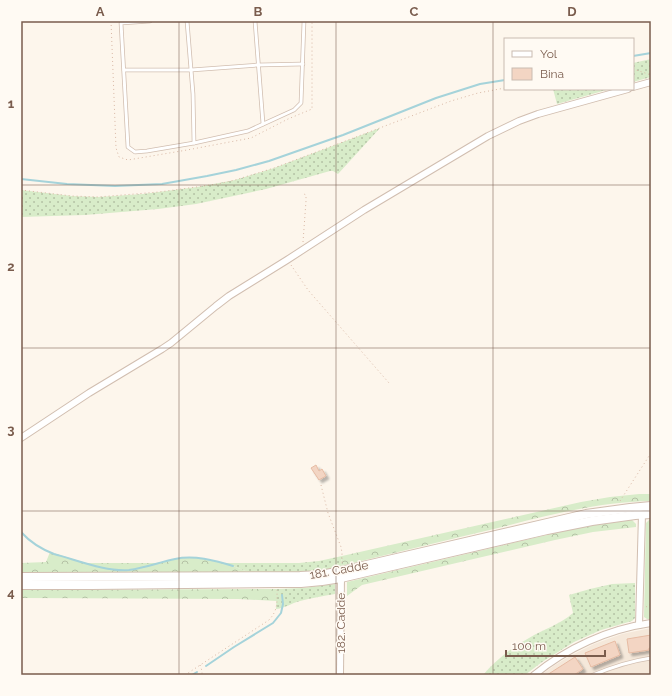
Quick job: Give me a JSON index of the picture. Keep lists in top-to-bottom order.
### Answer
{
  "streets": {
    "street": ["181. Cadde", "182. Cadde"]
  },
  "crossings": [
    ["181. Cadde", "182. Cadde"]
  ],
  "legend": ["Yol", "Bina"],
  "scale_bar": "100 m",
  "grid": {
    "columns": [
      "A",
      "B",
      "C",
      "D"
    ],
    "rows": [
      "1",
      "2",
      "3",
      "4"
    ]
  }
}
